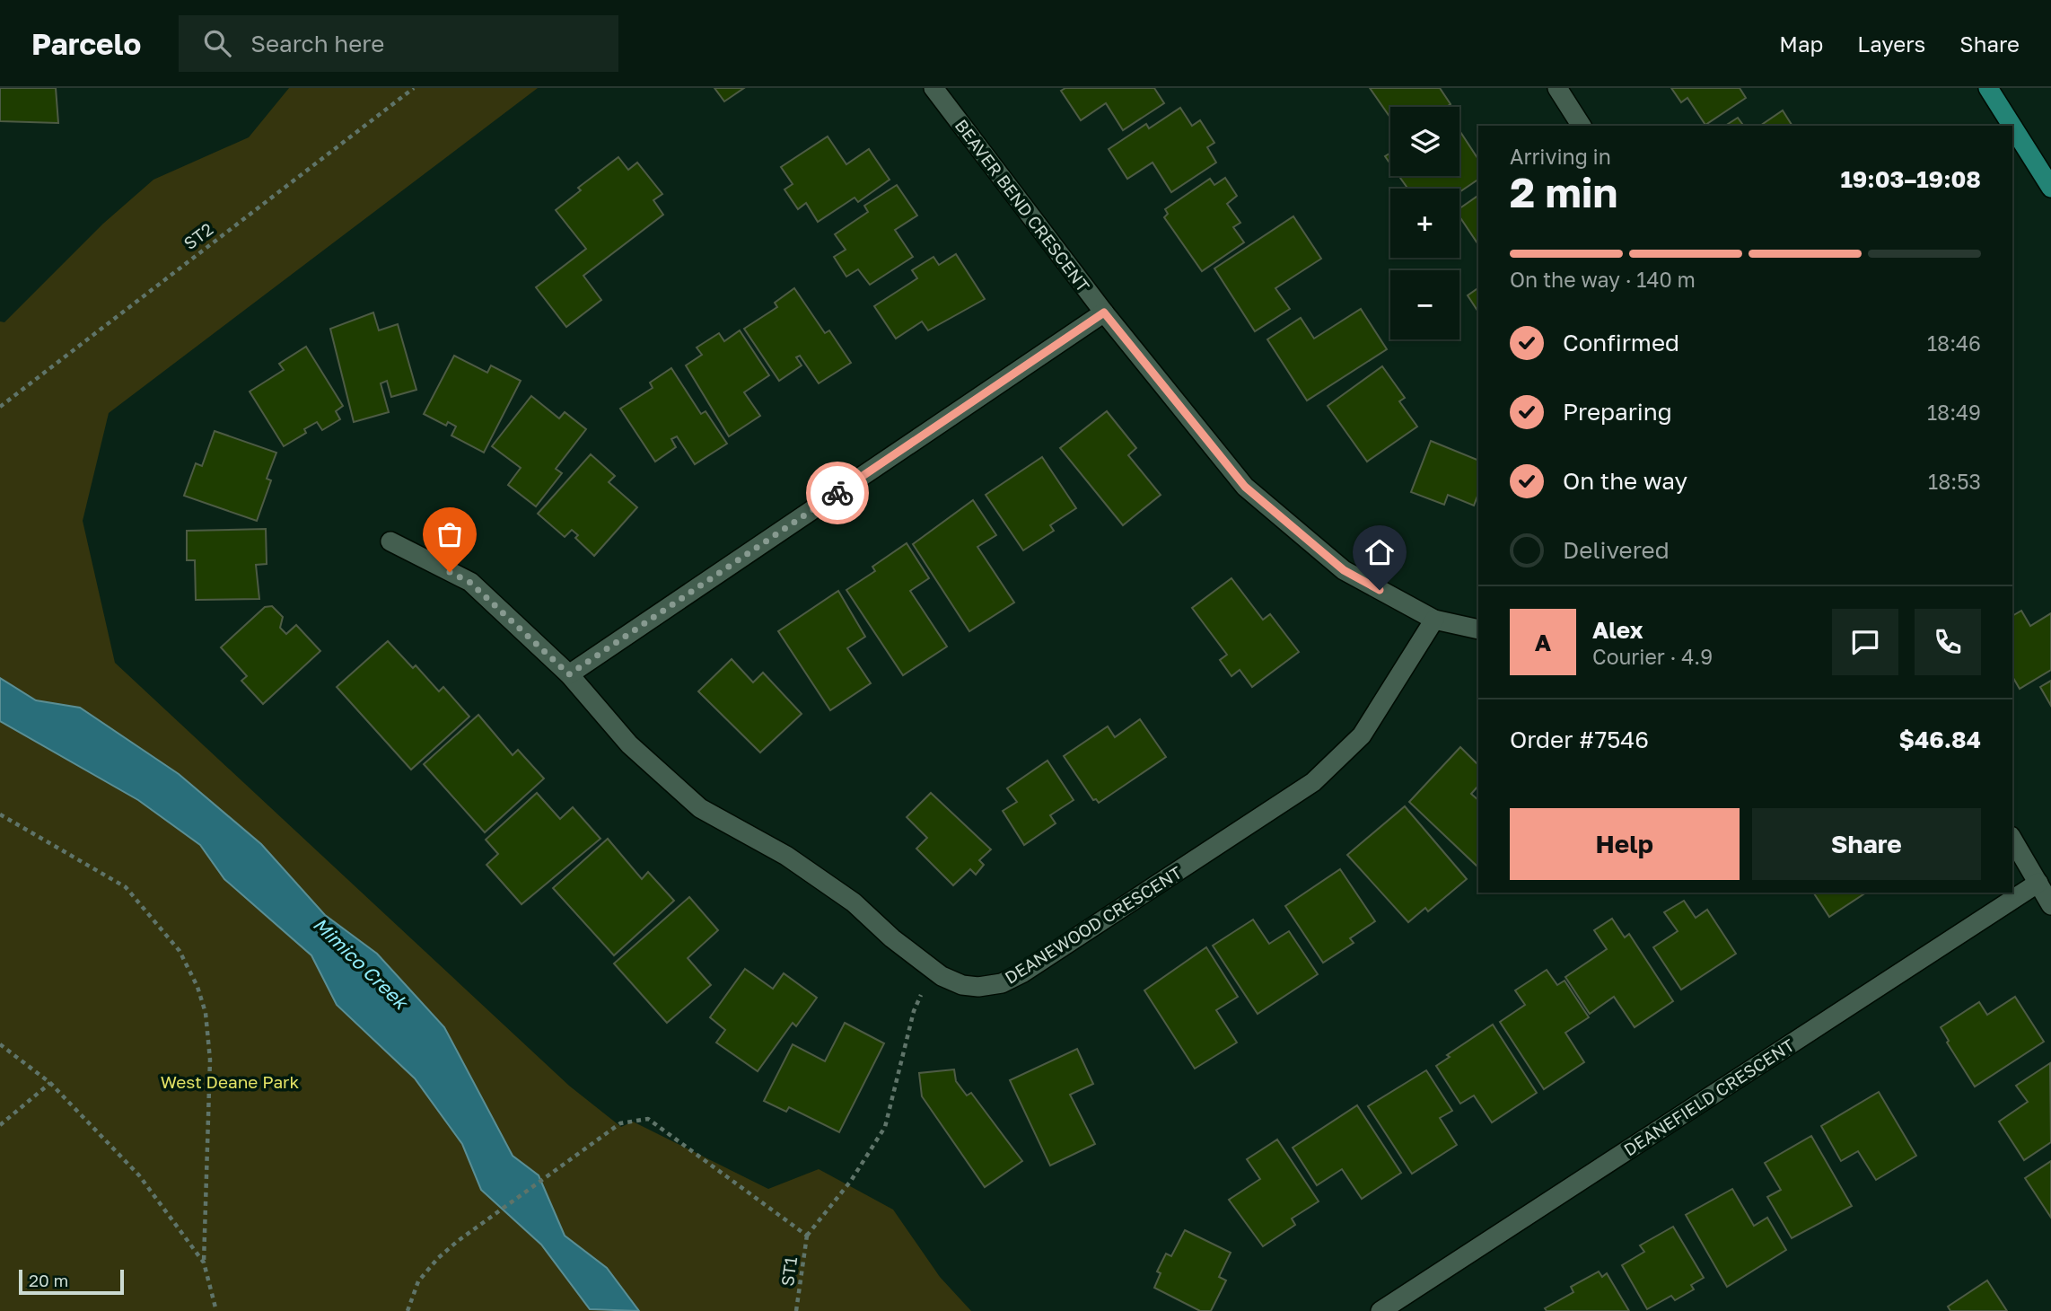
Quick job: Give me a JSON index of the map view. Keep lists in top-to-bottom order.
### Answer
{
  "streets": {
    "street": ["BEAVER BEND CRESCENT", "DEANEWOOD CRESCENT", "DEANEFIELD CRESCENT"],
    "path": ["ST2", "ST1"]
  },
  "crossings": [
    ["BEAVER BEND CRESCENT", "DEANEWOOD CRESCENT"]
  ],
  "water": ["Mimico Creek"],
  "parks": ["West Deane Park"],
  "scale_bar": "20 m",
  "page": {
    "header": "Parcelo",
    "search": "Search here",
    "nav": ["Map", "Layers", "Share"],
    "map_buttons": ["+", "−"],
    "heading": ["2 min", "Arriving in", "19:03–19:08"],
    "panel": [
      "Alex",
      "Courier · 4.9",
      "Order #7546",
      "$46.84"
    ],
    "bar": "On the way · 140 m",
    "list": [
      ["Confirmed", "18:46"],
      ["Preparing", "18:49"],
      ["On the way", "18:53"],
      "Delivered"
    ],
    "round": "A",
    "buttons": ["Help", "Share"],
    "scale": "20 m"
  }
}
